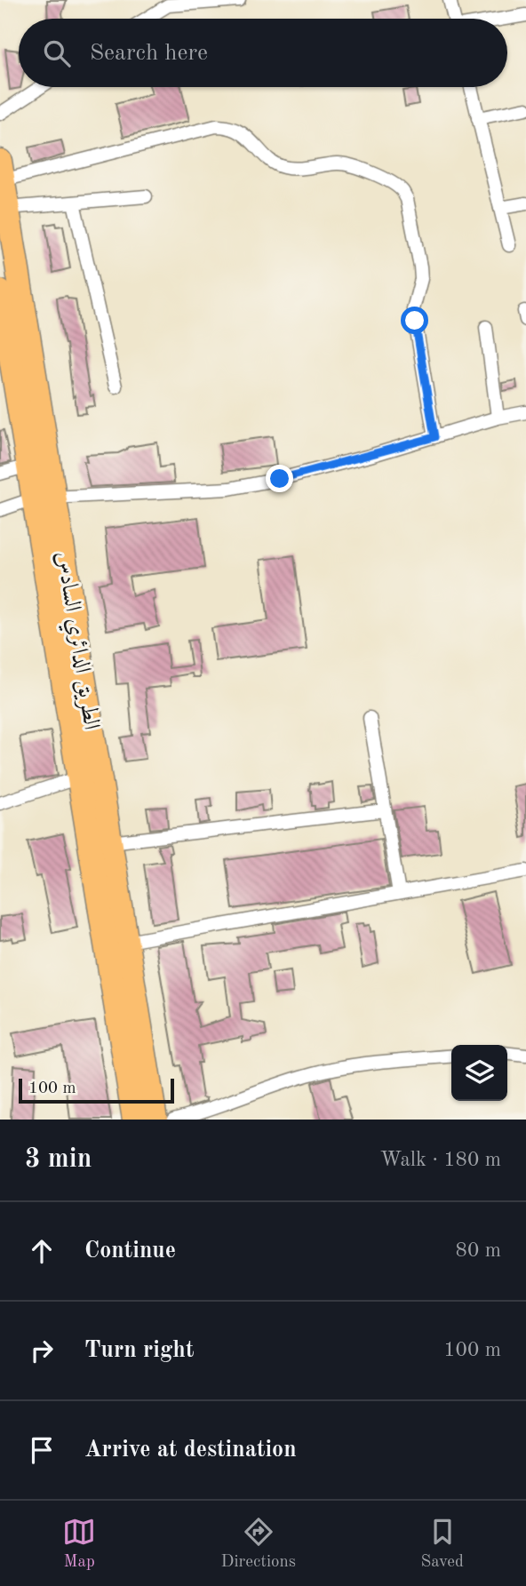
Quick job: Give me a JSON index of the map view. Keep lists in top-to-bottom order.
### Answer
{
  "streets": {
    "highway": ["الطريق الدائري السادس"]
  },
  "scale_bar": "100 m",
  "page": {
    "search": "Search here",
    "scale": "100 m",
    "heading": ["3 min", "Walk · 180 m"],
    "list": [
      ["Continue", "80 m"],
      ["Turn right", "100 m"],
      "Arrive at destination"
    ],
    "nav": ["Map", "Directions", "Saved"]
  }
}
